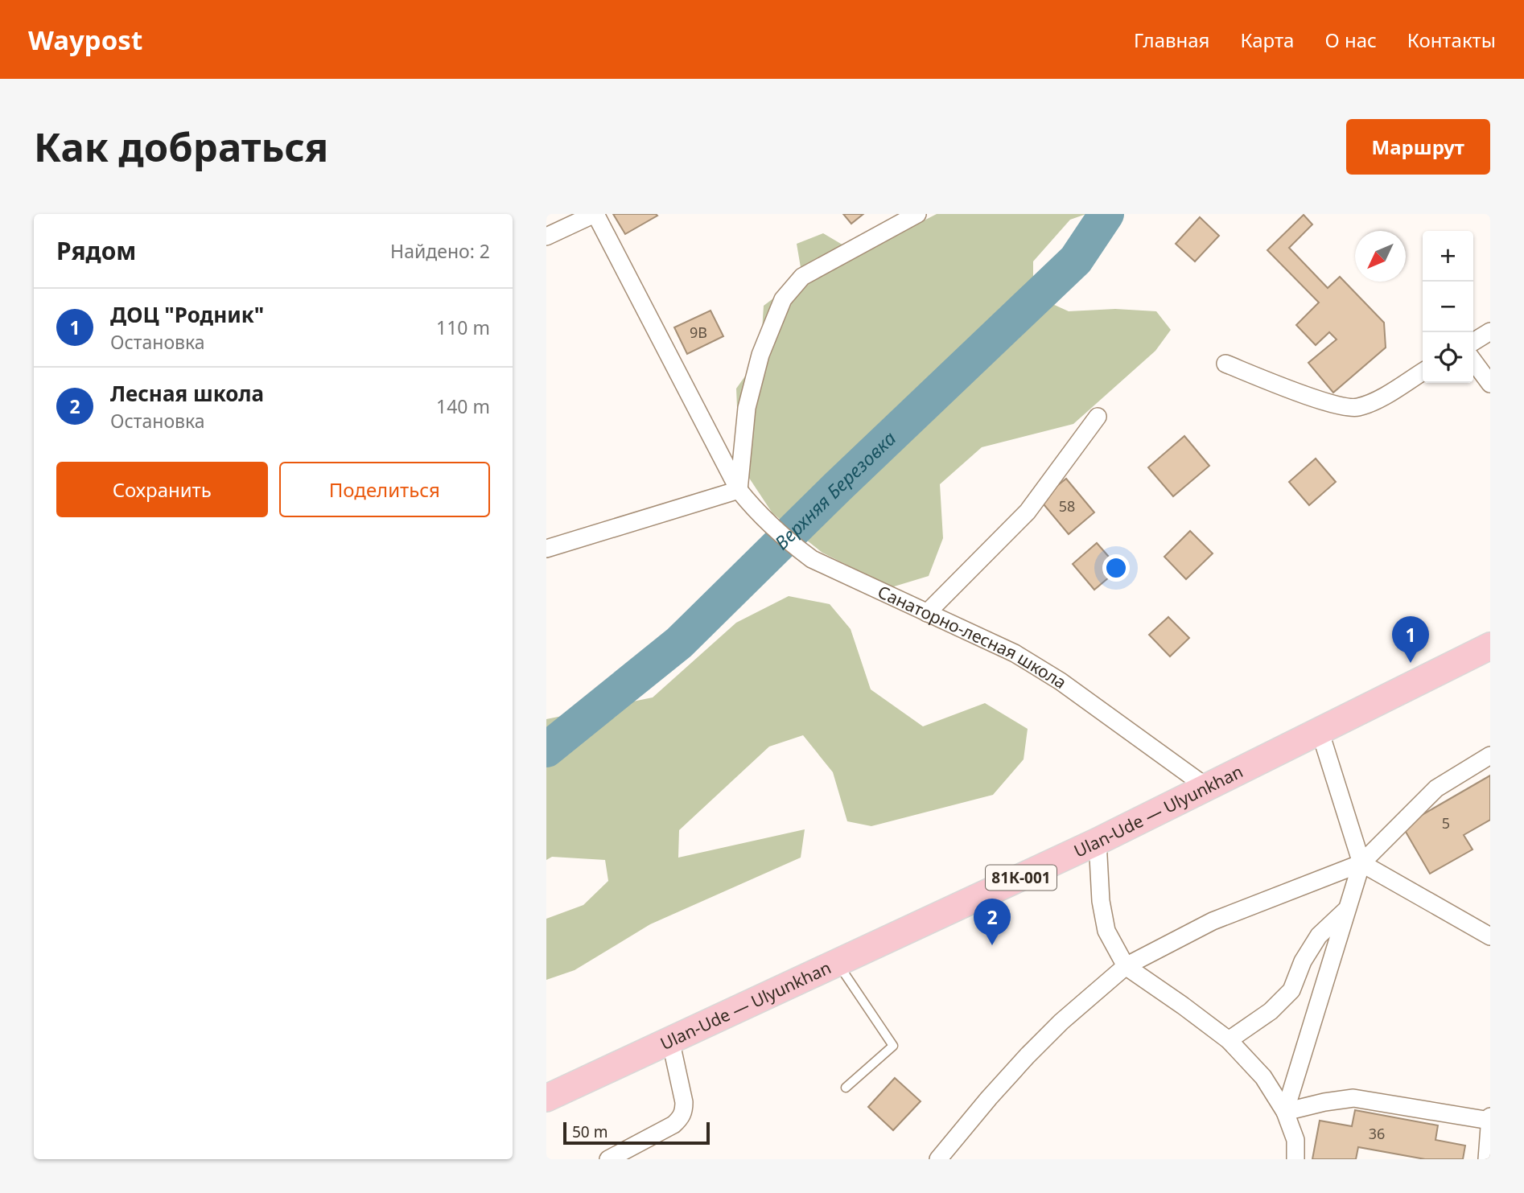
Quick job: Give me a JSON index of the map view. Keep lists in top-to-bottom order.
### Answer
{
  "streets": {
    "main road": ["Ulan-Ude — Ulyunkhan", "81К-001"],
    "street": ["Санаторно-лесная школа"]
  },
  "crossings": [
    ["Санаторно-лесная школа", "Ulan-Ude — Ulyunkhan"]
  ],
  "water": ["Верхняя Березовка"],
  "house_numbers": [
    "9В",
    "58",
    "5",
    "36"
  ],
  "scale_bar": "50 m",
  "north": "bottom left",
  "page": {
    "header": "Waypost",
    "nav": [
      "Главная",
      "Карта",
      "О нас",
      "Контакты"
    ],
    "buttons": [
      "Маршрут",
      ["Сохранить", "Поделиться"]
    ],
    "title": "Как добраться",
    "heading": ["Рядом", "Найдено: 2"],
    "map_buttons": ["+", "−"],
    "list": [
      {
        "mark": "1",
        "name": "ДОЦ \"Родник\"",
        "note": "Остановка",
        "value": "110 m"
      },
      {
        "mark": "2",
        "name": "Лесная школа",
        "note": "Остановка",
        "value": "140 m"
      }
    ],
    "pins": ["1", "2"],
    "scale": "50 m"
  }
}
